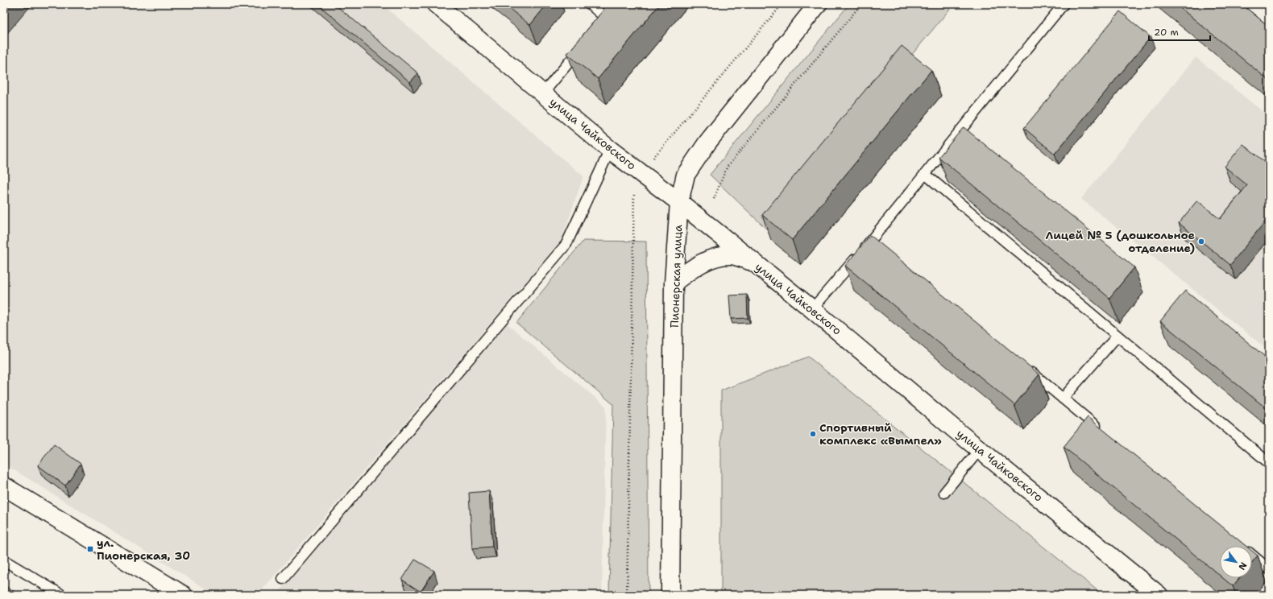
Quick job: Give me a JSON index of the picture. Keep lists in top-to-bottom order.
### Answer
{
  "streets": {
    "street": ["улица Чайковского", "Пионерская улица"]
  },
  "crossings": [
    ["улица Чайковского", "Пионерская улица"]
  ],
  "places": {
    "other": ["Лицей № 5 (дошкольное отделение)", "Спортивный комплекс «Вымпел»"],
    "transit": ["ул. Пионерская, 30"]
  },
  "scale_bar": "20 m",
  "north": "bottom right"
}
